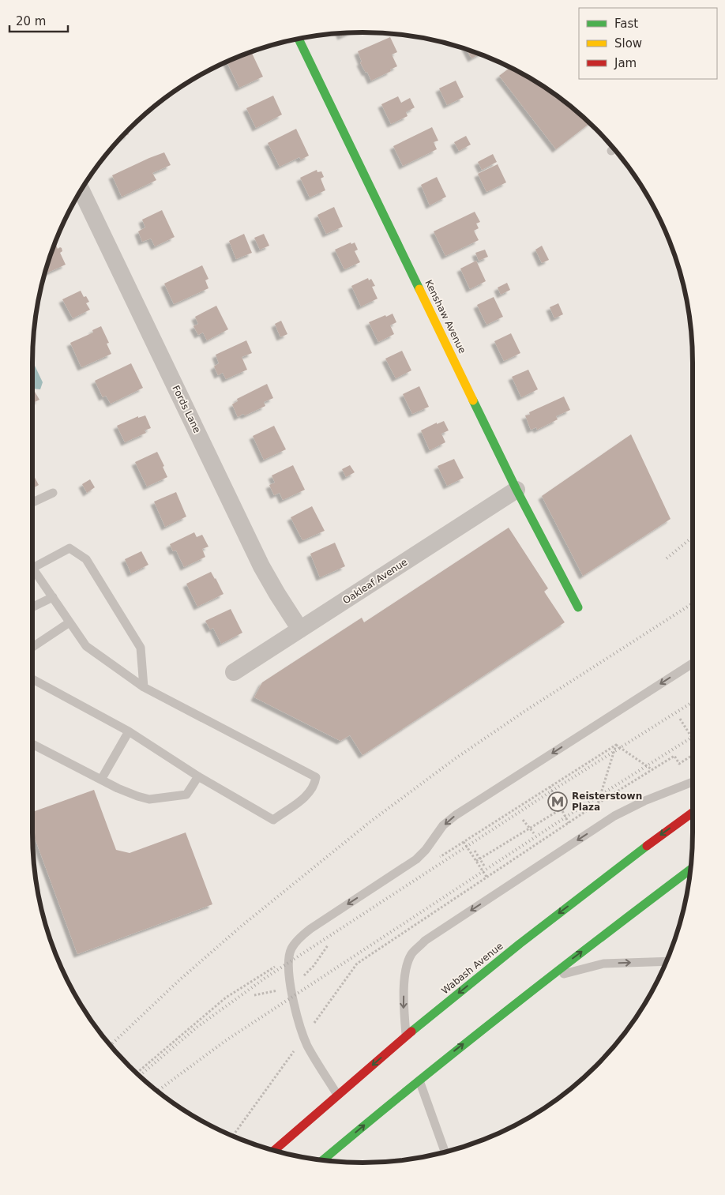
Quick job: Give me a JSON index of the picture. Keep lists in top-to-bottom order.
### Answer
{
  "streets": {
    "main road": ["Kenshaw Avenue", "Wabash Avenue"],
    "street": ["Fords Lane", "Oakleaf Avenue"]
  },
  "crossings": [
    ["Kenshaw Avenue", "Oakleaf Avenue"],
    ["Fords Lane", "Oakleaf Avenue"]
  ],
  "places": {
    "metro station": ["Reisterstown Plaza"]
  },
  "legend": ["Fast", "Slow", "Jam"],
  "scale_bar": "20 m"
}
